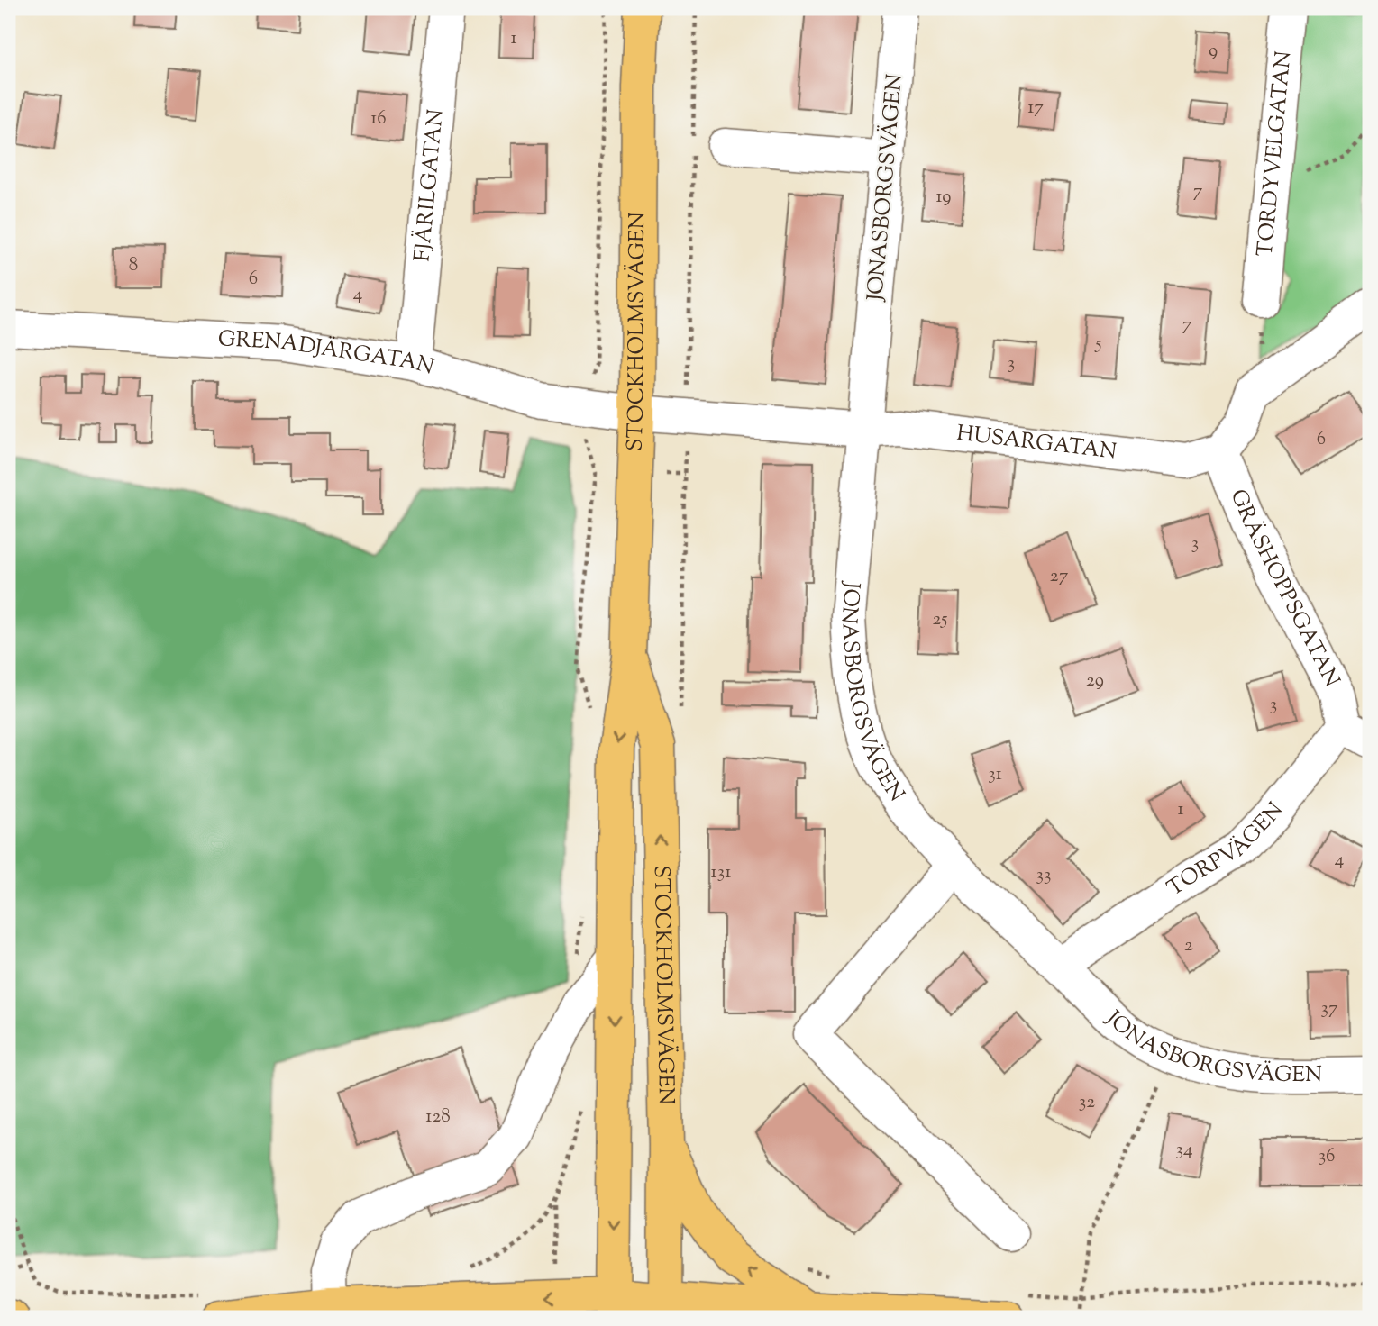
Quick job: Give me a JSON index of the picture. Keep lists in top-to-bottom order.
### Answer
{
  "streets": {
    "main road": ["STOCKHOLMSVÄGEN"],
    "street": [
      "TORDYVELGATAN",
      "FJÄRILGATAN",
      "JONASBORGSVÄGEN",
      "GRENADJÄRGATAN",
      "HUSARGATAN",
      "GRÄSHOPPSGATAN",
      "TORPVÄGEN"
    ]
  },
  "crossings": [
    ["FJÄRILGATAN", "GRENADJÄRGATAN"],
    ["JONASBORGSVÄGEN", "HUSARGATAN"],
    ["JONASBORGSVÄGEN", "TORPVÄGEN"],
    ["STOCKHOLMSVÄGEN", "GRENADJÄRGATAN"],
    ["STOCKHOLMSVÄGEN", "HUSARGATAN"],
    ["GRENADJÄRGATAN", "HUSARGATAN"],
    ["HUSARGATAN", "GRÄSHOPPSGATAN"],
    ["GRÄSHOPPSGATAN", "TORPVÄGEN"]
  ],
  "house_numbers": [
    "1",
    "9",
    "17",
    "16",
    "7",
    "19",
    "8",
    "6",
    "4",
    "7",
    "5",
    "3",
    "6",
    "3",
    "27",
    "25",
    "29",
    "3",
    "31",
    "1",
    "4",
    "131",
    "33",
    "2",
    "37",
    "32",
    "128",
    "34",
    "36"
  ]
}
